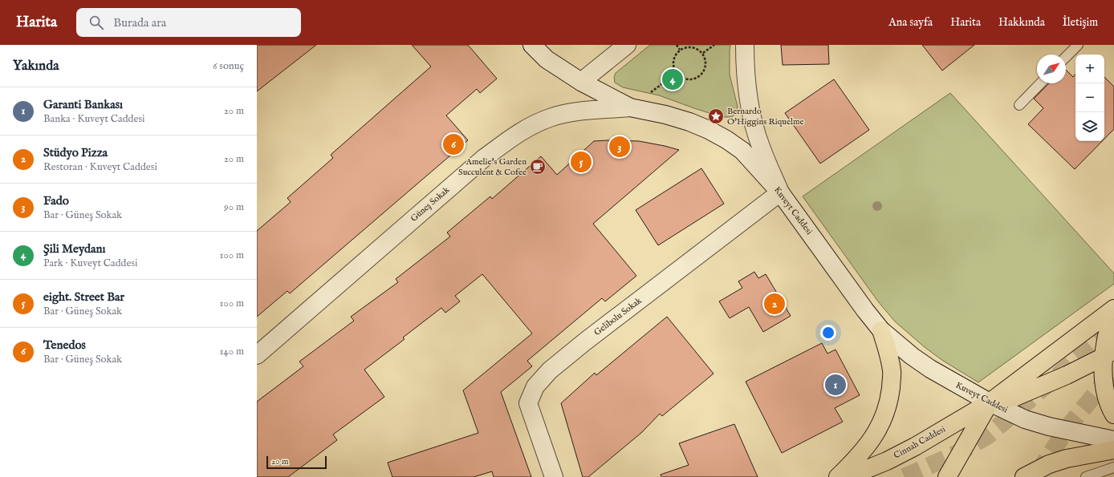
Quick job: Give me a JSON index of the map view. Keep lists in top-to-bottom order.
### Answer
{
  "streets": {
    "main road": ["Cinnah Caddesi"],
    "street": ["Güneş Sokak", "Kuveyt Caddesi", "Gelibolu Sokak"]
  },
  "crossings": [
    ["Güneş Sokak", "Kuveyt Caddesi"],
    ["Kuveyt Caddesi", "Gelibolu Sokak"],
    ["Kuveyt Caddesi", "Cinnah Caddesi"]
  ],
  "places": {
    "place": ["Bernardo O'Higgins Riquelme"],
    "cafe": ["Amelie's Garden Succulent & Cofee"]
  },
  "scale_bar": "20 m",
  "north": "top right",
  "page": {
    "header": "Harita",
    "search": "Burada ara",
    "nav": [
      "Ana sayfa",
      "Harita",
      "Hakkında",
      "İletişim"
    ],
    "heading": ["Yakında", "6 sonuç"],
    "map_buttons": ["+", "−"],
    "pins": [
      "4",
      "6",
      "3",
      "5",
      "2",
      "1"
    ],
    "list": [
      {
        "mark": "1",
        "name": "Garanti Bankası",
        "note": "Banka · Kuveyt Caddesi",
        "value": "20 m"
      },
      {
        "mark": "2",
        "name": "Stüdyo Pizza",
        "note": "Restoran · Kuveyt Caddesi",
        "value": "20 m"
      },
      {
        "mark": "3",
        "name": "Fado",
        "note": "Bar · Güneş Sokak",
        "value": "90 m"
      },
      {
        "mark": "4",
        "name": "Şili Meydanı",
        "note": "Park · Kuveyt Caddesi",
        "value": "100 m"
      },
      {
        "mark": "5",
        "name": "eight. Street Bar",
        "note": "Bar · Güneş Sokak",
        "value": "100 m"
      },
      {
        "mark": "6",
        "name": "Tenedos",
        "note": "Bar · Güneş Sokak",
        "value": "140 m"
      }
    ],
    "scale": "20 m"
  }
}
